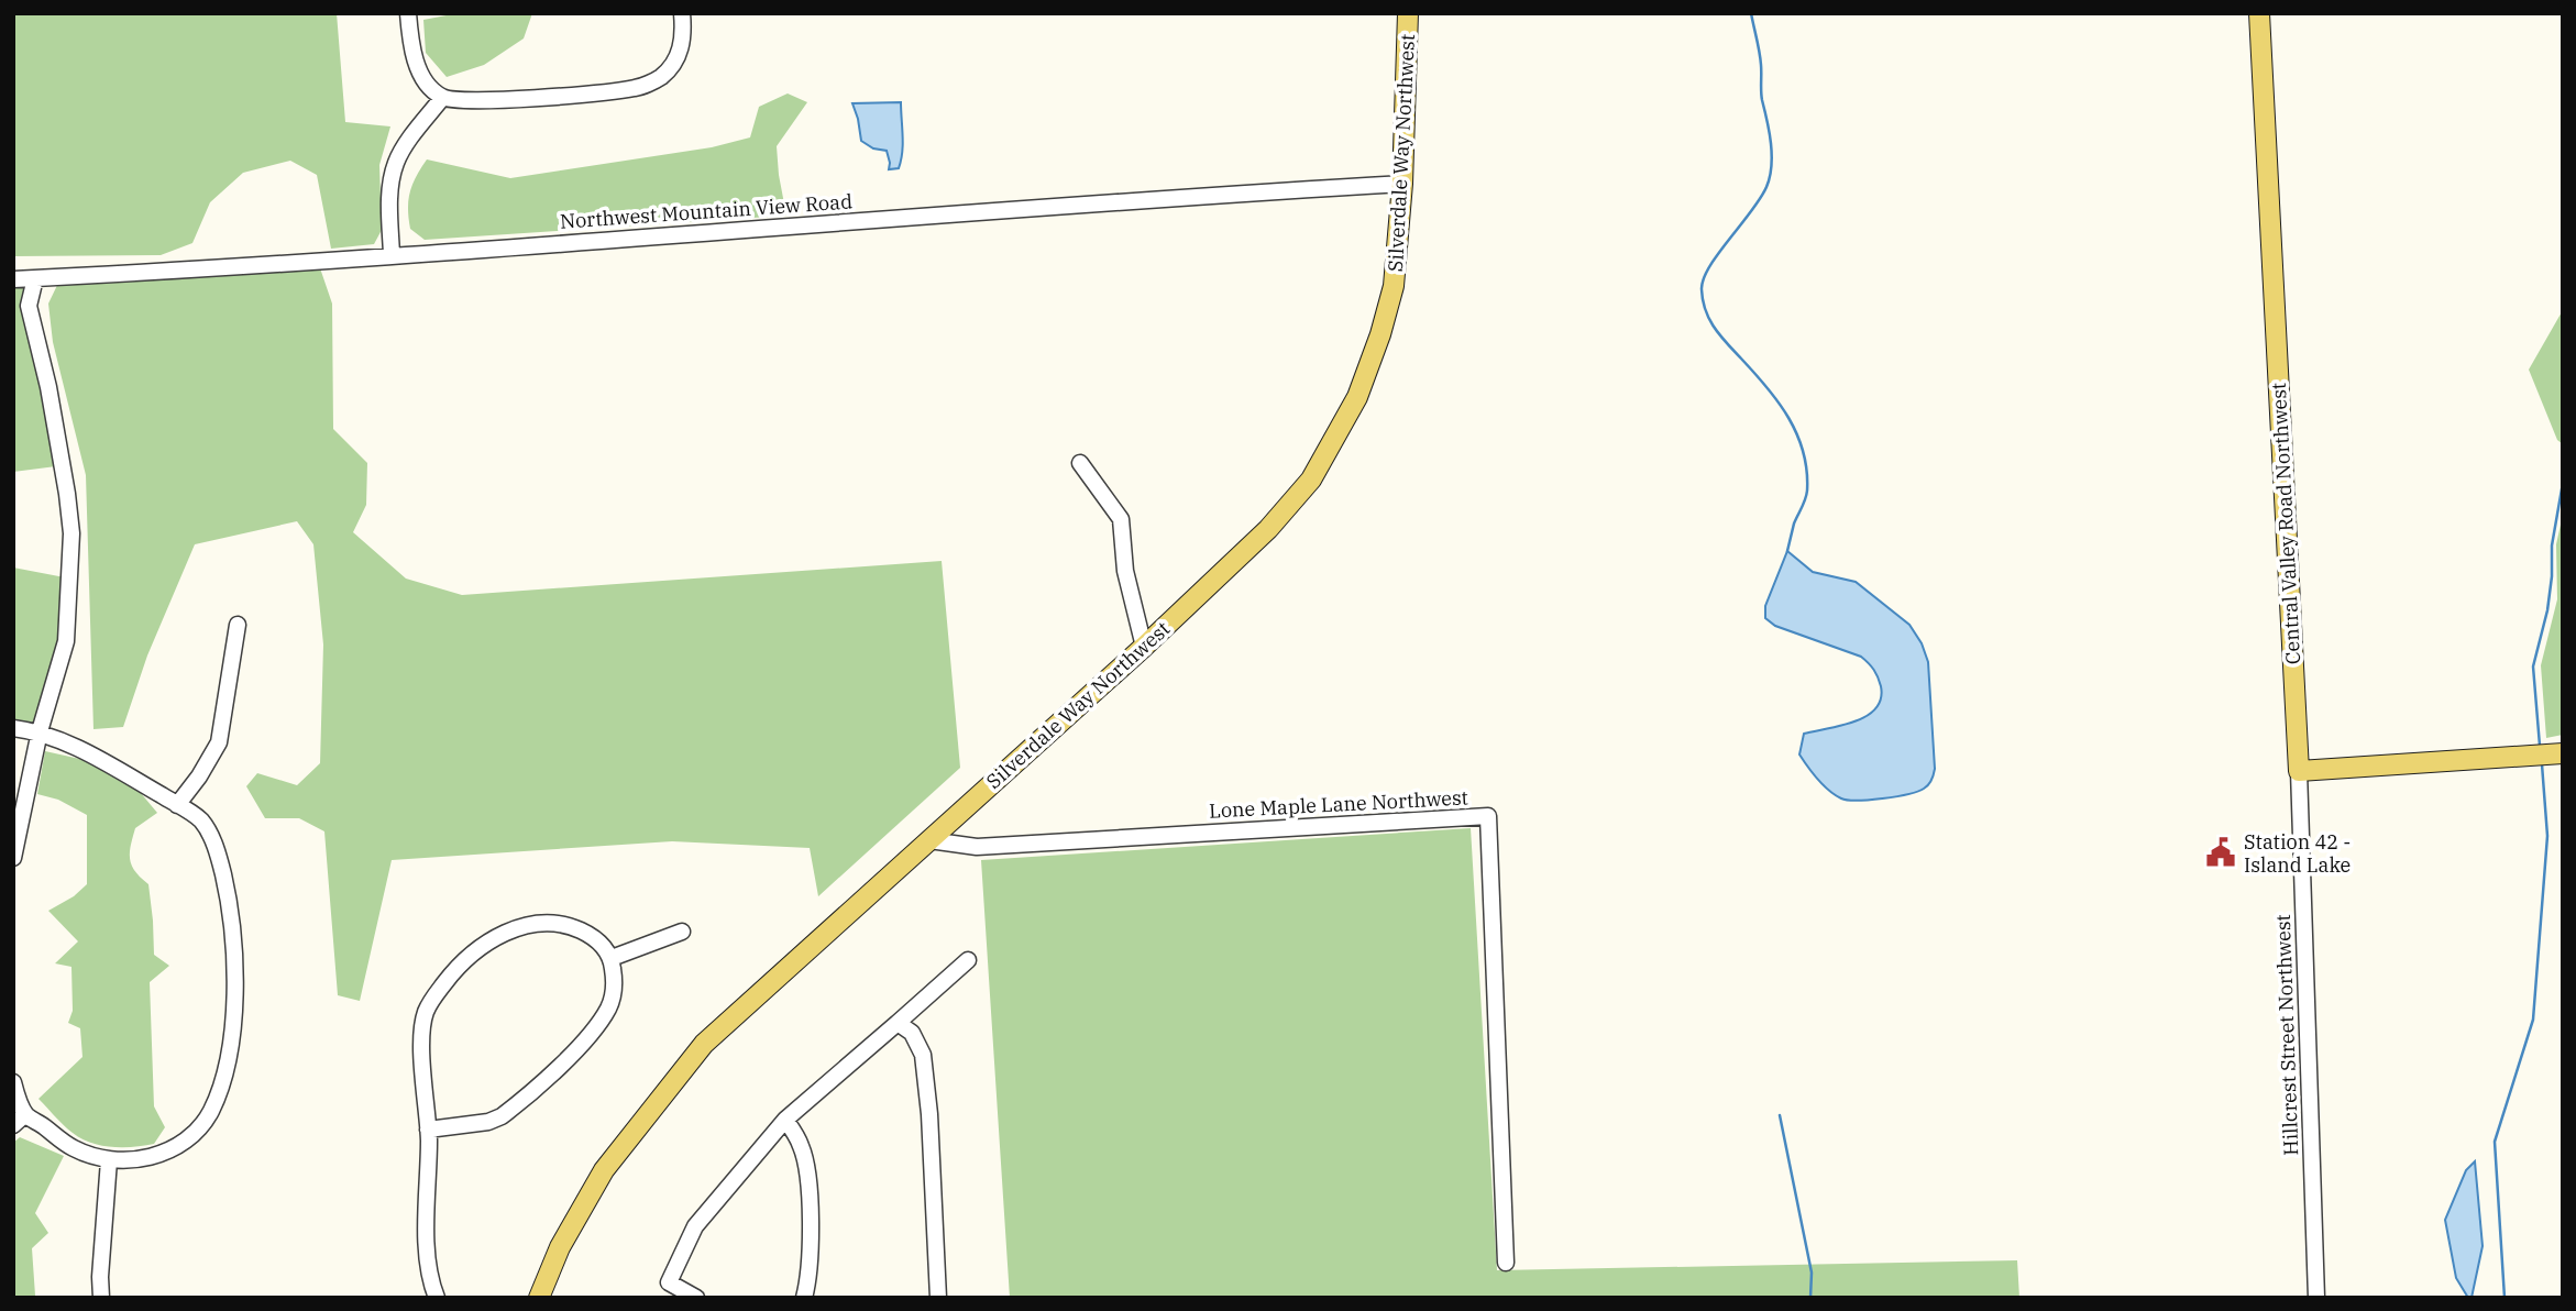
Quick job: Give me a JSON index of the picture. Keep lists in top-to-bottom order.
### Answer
{
  "streets": {
    "main road": ["Silverdale Way Northwest", "Central Valley Road Northwest"],
    "street": ["Northwest Mountain View Road", "Lone Maple Lane Northwest", "Hillcrest Street Northwest"]
  },
  "crossings": [
    ["Silverdale Way Northwest", "Northwest Mountain View Road"],
    ["Silverdale Way Northwest", "Lone Maple Lane Northwest"],
    ["Central Valley Road Northwest", "Hillcrest Street Northwest"]
  ],
  "places": {
    "public building": ["Station 42 - Island Lake"]
  }
}
